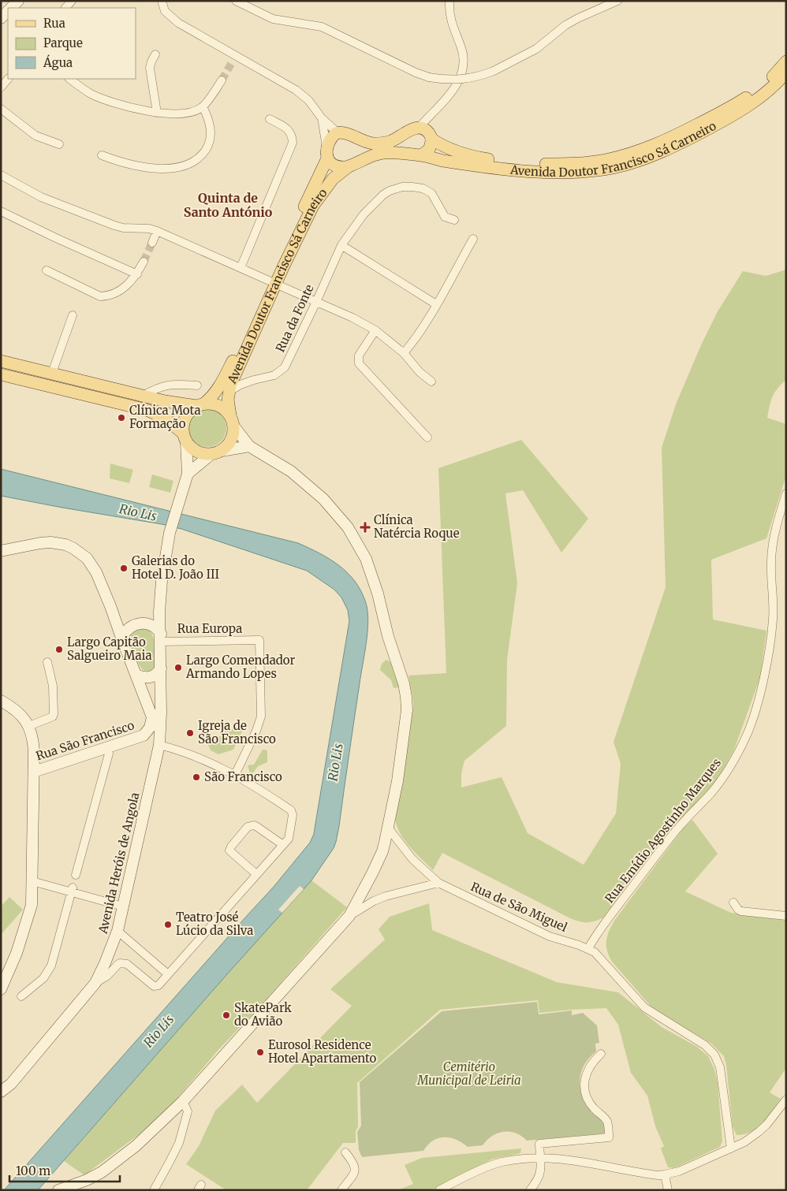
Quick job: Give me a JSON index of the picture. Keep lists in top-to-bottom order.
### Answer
{
  "streets": {
    "main road": ["Avenida Doutor Francisco Sá Carneiro"],
    "street": [
      "Rua da Fonte",
      "Rua Europa",
      "Rua São Francisco",
      "Rua Emídio Agostinho Marques",
      "Avenida Heróis de Angola",
      "Rua de São Miguel"
    ]
  },
  "crossings": [
    ["Avenida Doutor Francisco Sá Carneiro", "Rua da Fonte"],
    ["Rua Europa", "Rua São Francisco"],
    ["Rua Europa", "Avenida Heróis de Angola"],
    ["Rua São Francisco", "Avenida Heróis de Angola"],
    ["Rua Emídio Agostinho Marques", "Rua de São Miguel"]
  ],
  "districts": ["Quinta de Santo António"],
  "water": ["Rio Lis"],
  "parks": ["Cemitério Municipal de Leiria"],
  "places": {
    "other": [
      "Clínica Mota Formação",
      "Galerias do Hotel D. João III",
      "Largo Capitão Salgueiro Maia",
      "Largo Comendador Armando Lopes",
      "Igreja de São Francisco",
      "São Francisco",
      "Teatro José Lúcio da Silva",
      "SkatePark do Avião",
      "Eurosol Residence Hotel Apartamento"
    ],
    "health": ["Clínica Natércia Roque"]
  },
  "legend": ["Rua", "Parque", "Água"],
  "scale_bar": "100 m"
}
